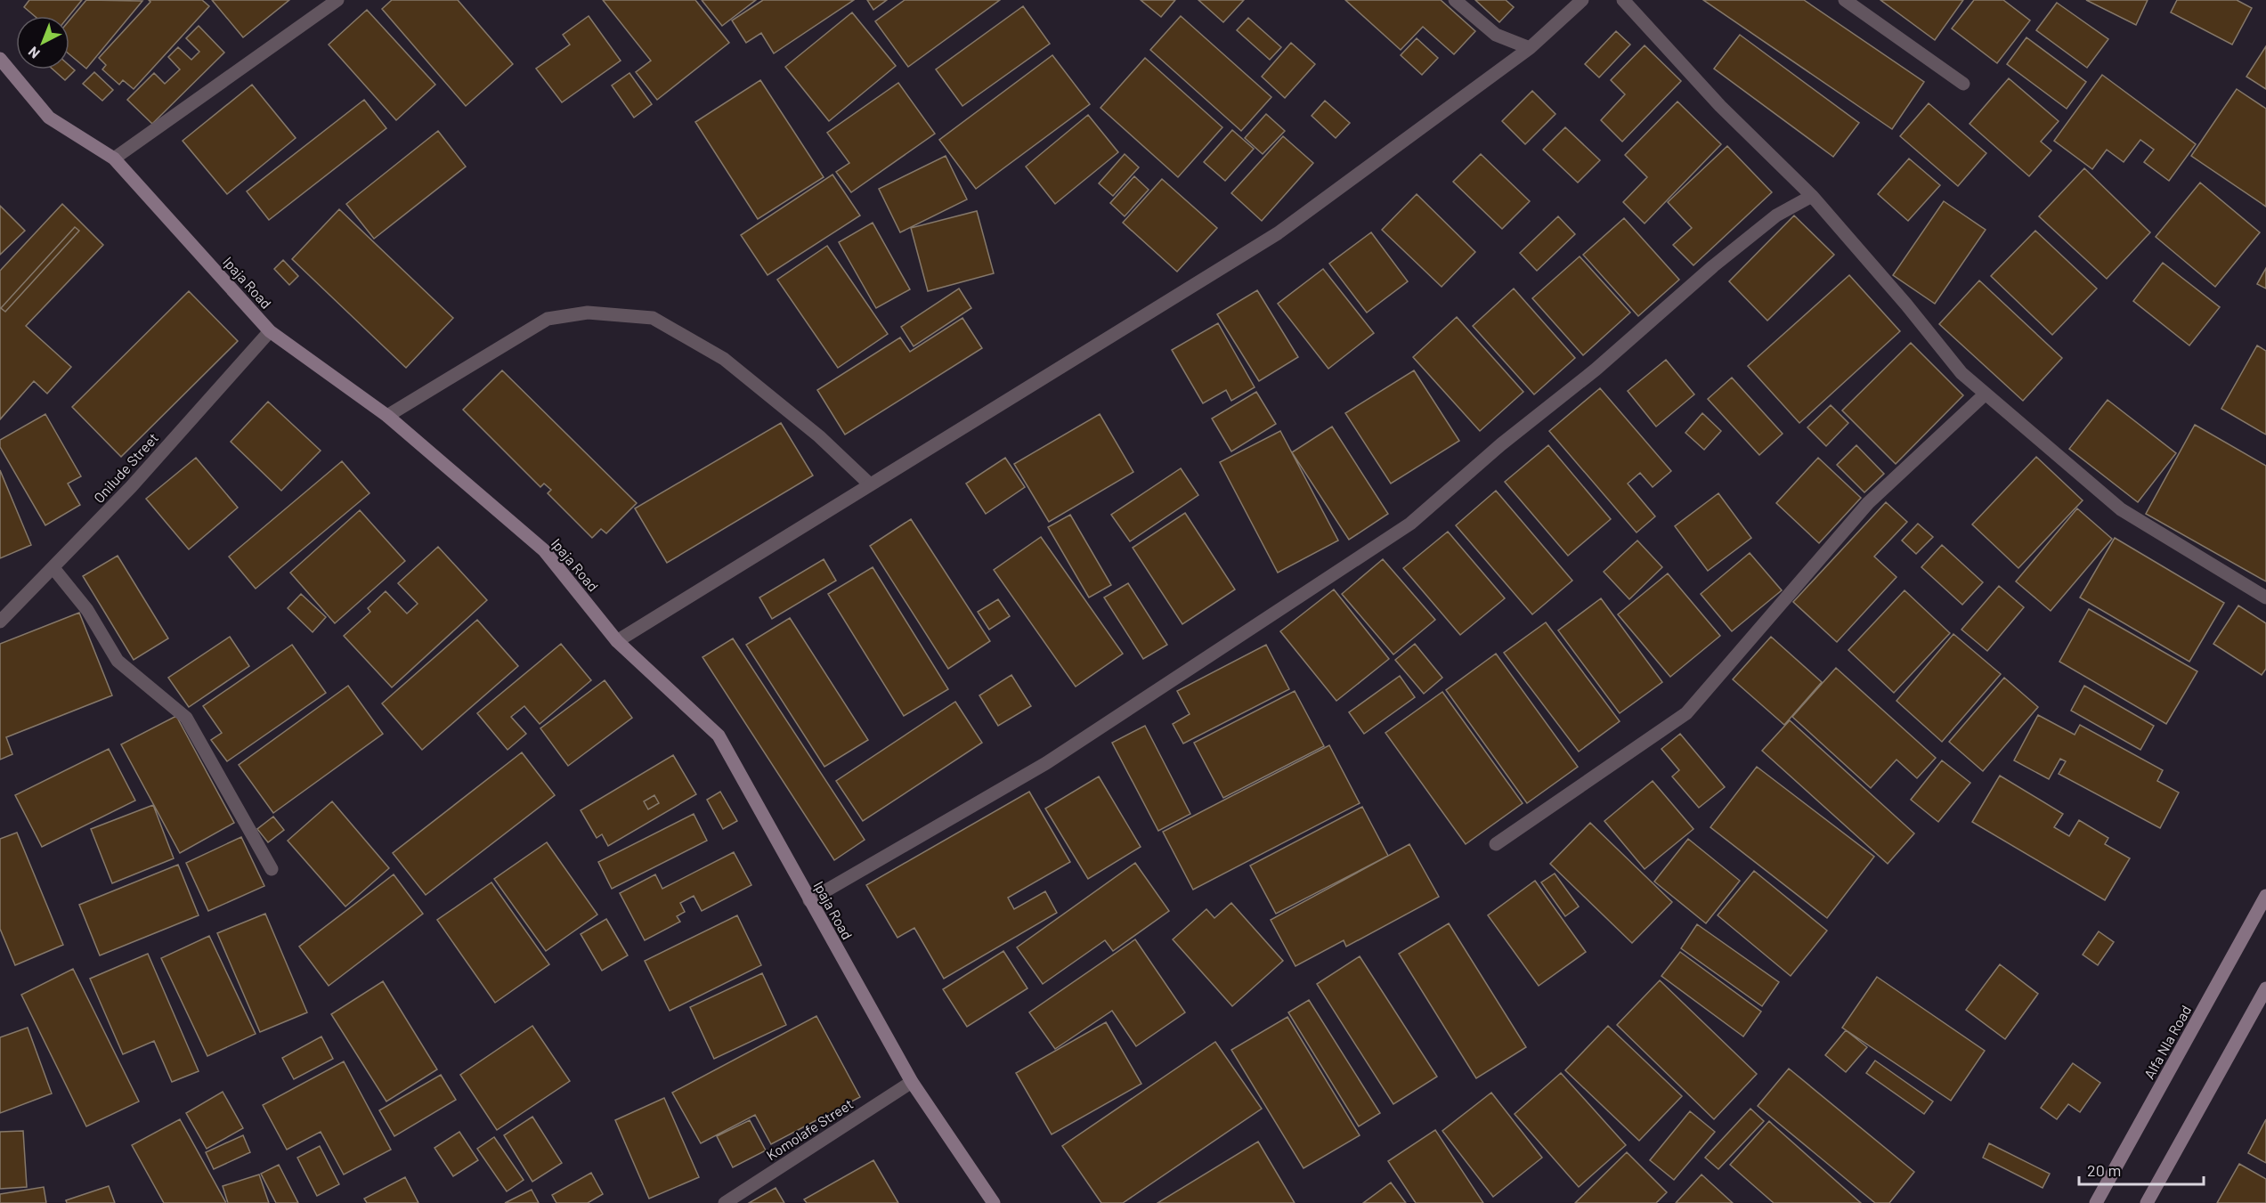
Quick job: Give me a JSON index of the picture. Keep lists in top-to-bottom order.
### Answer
{
  "streets": {
    "main road": ["Ipaja Road", "Alfa Nla Road"],
    "street": ["Onilude Street", "Komolafe Street"]
  },
  "crossings": [
    ["Ipaja Road", "Onilude Street"],
    ["Ipaja Road", "Komolafe Street"]
  ],
  "scale_bar": "20 m",
  "north": "bottom left"
}
